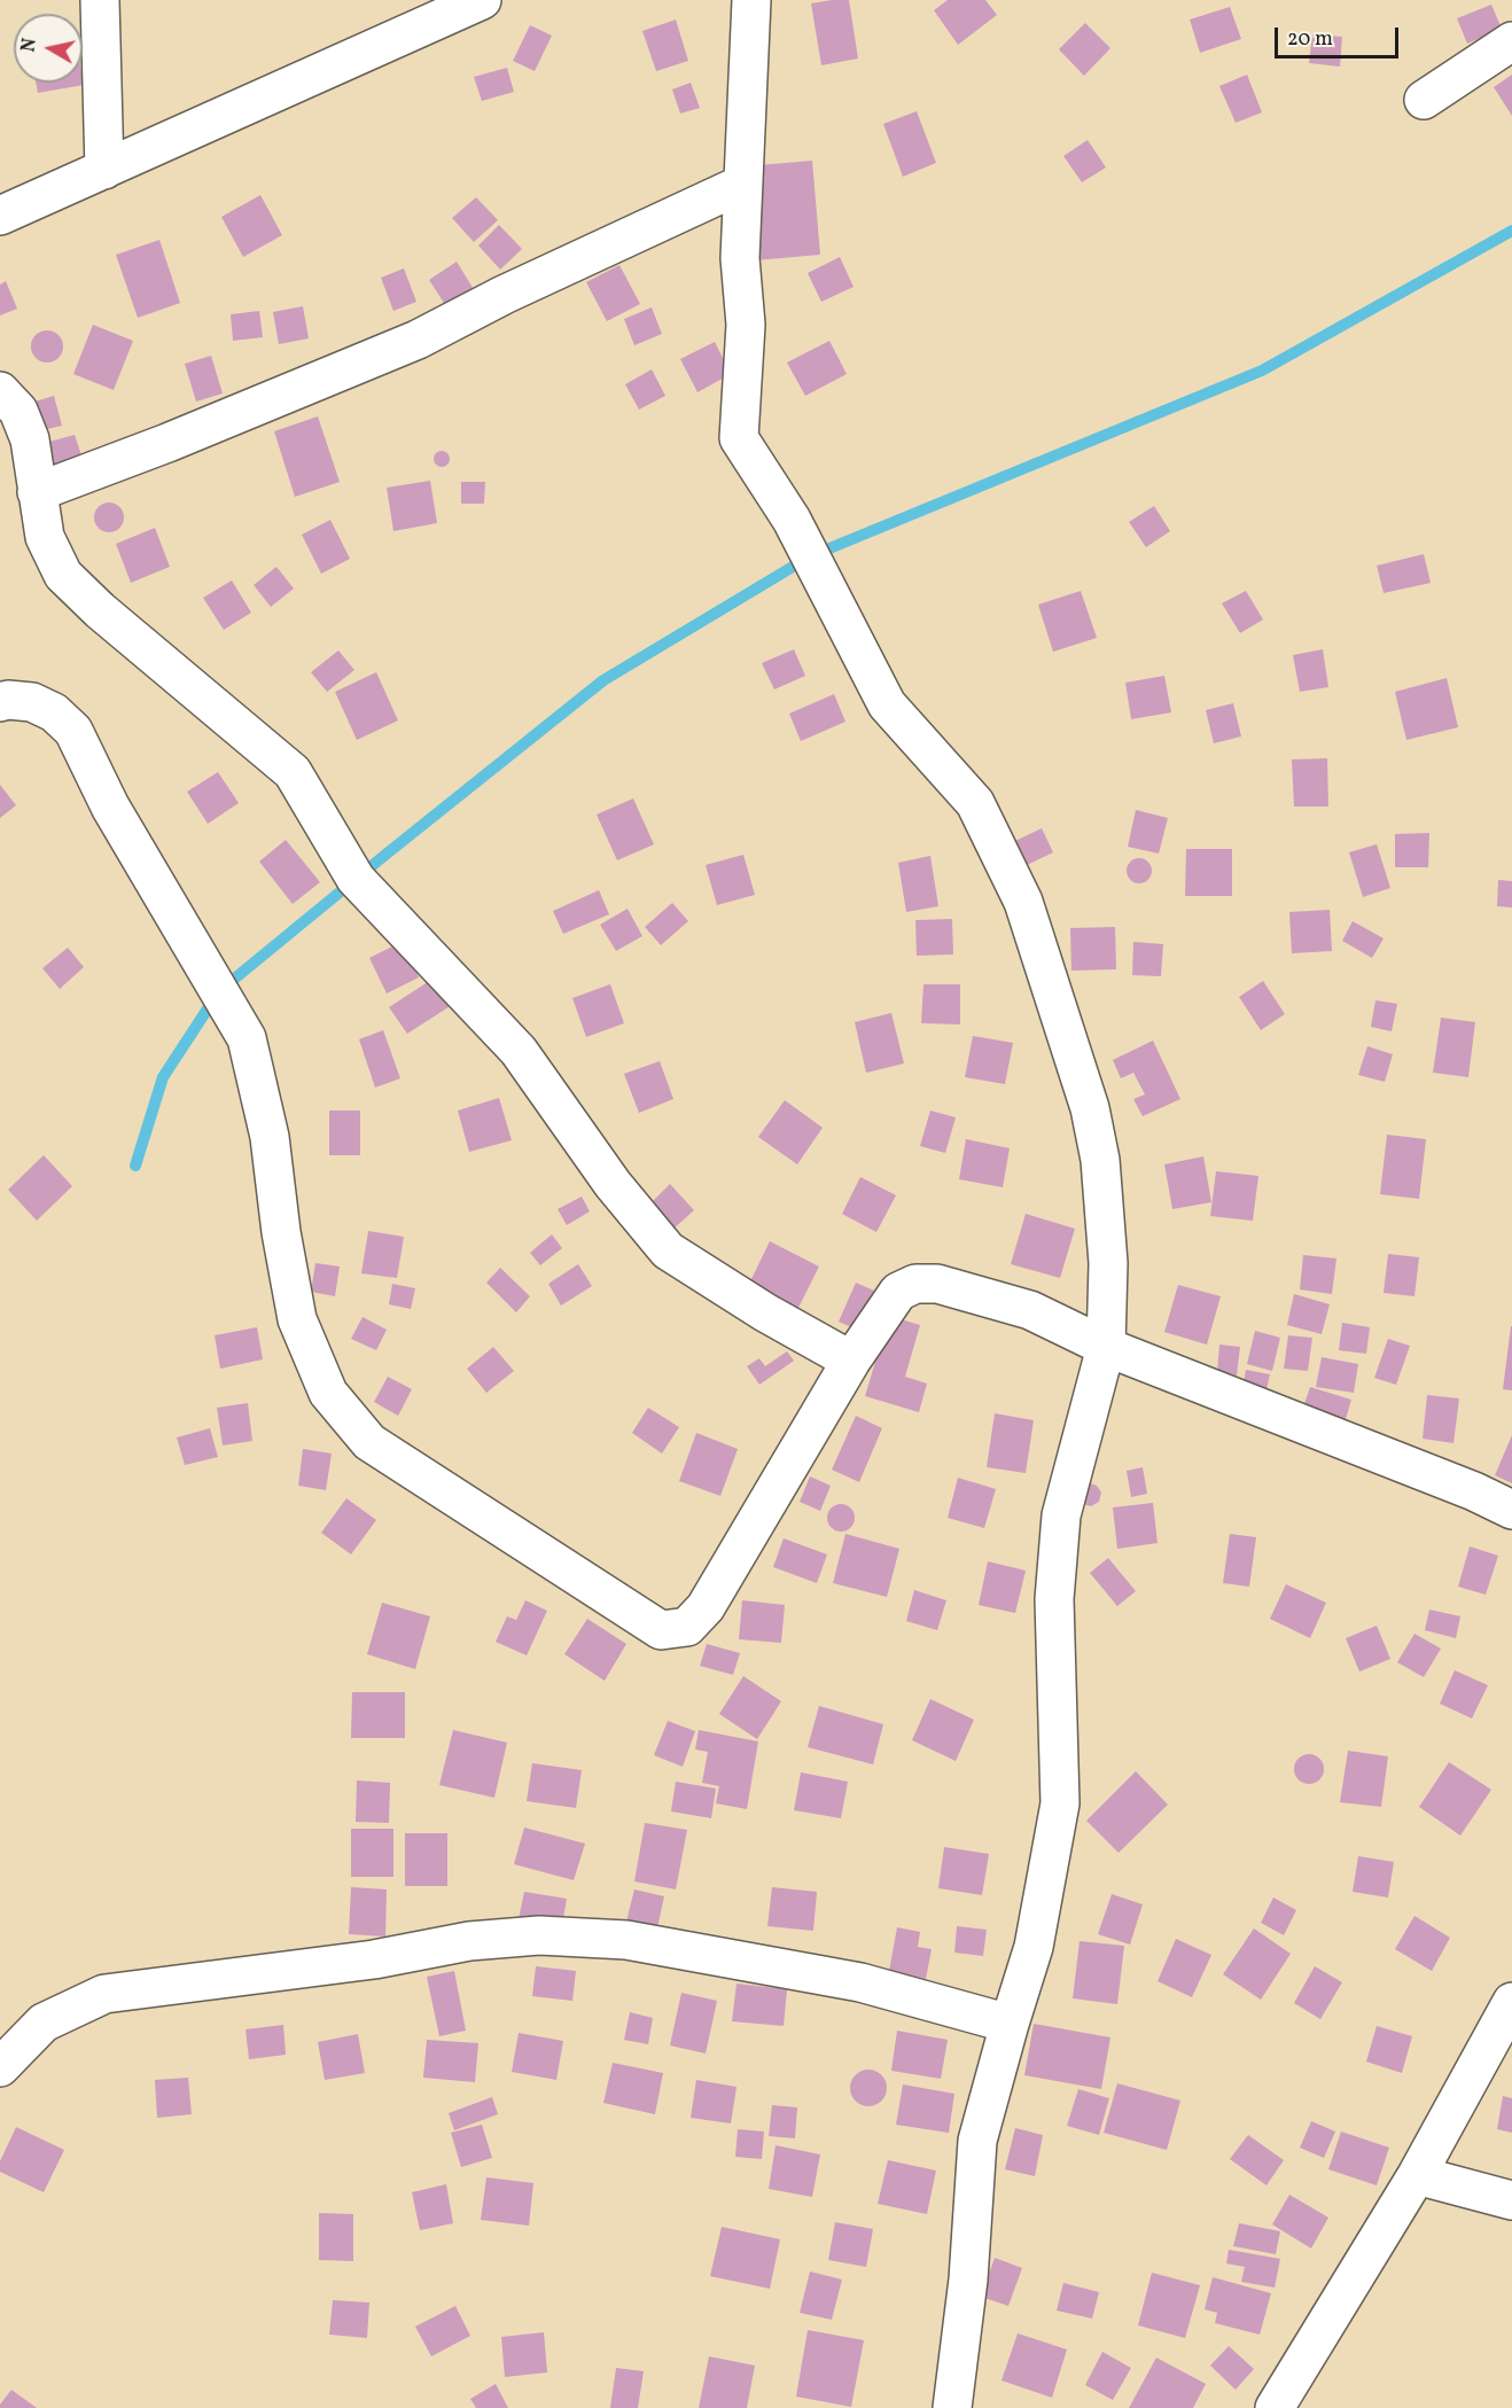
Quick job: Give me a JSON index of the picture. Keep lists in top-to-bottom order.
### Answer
{
  "scale_bar": "20 m",
  "north": "left"
}
